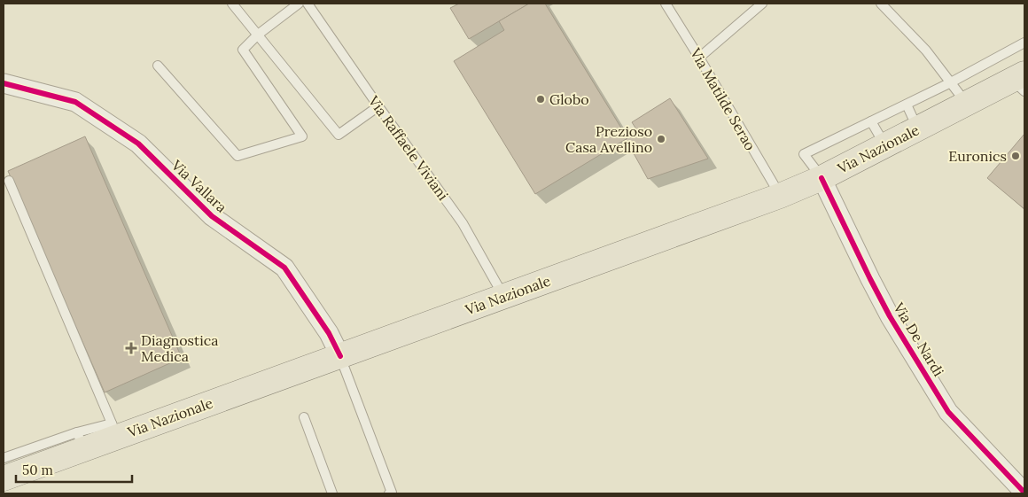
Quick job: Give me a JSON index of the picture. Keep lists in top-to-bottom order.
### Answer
{
  "streets": {
    "main road": ["Via Nazionale"],
    "street": ["Via Vallara", "Via De Nardi"],
    "lane": ["Via Matilde Serao", "Via Raffaele Viviani"]
  },
  "crossings": [
    ["Via Matilde Serao", "Via Nazionale"],
    ["Via Raffaele Viviani", "Via Nazionale"],
    ["Via Nazionale", "Via Vallara"],
    ["Via Nazionale", "Via De Nardi"]
  ],
  "places": {
    "other": ["Globo", "Prezioso Casa Avellino", "Euronics"],
    "health": ["Diagnostica Medica"]
  },
  "scale_bar": "50 m"
}
